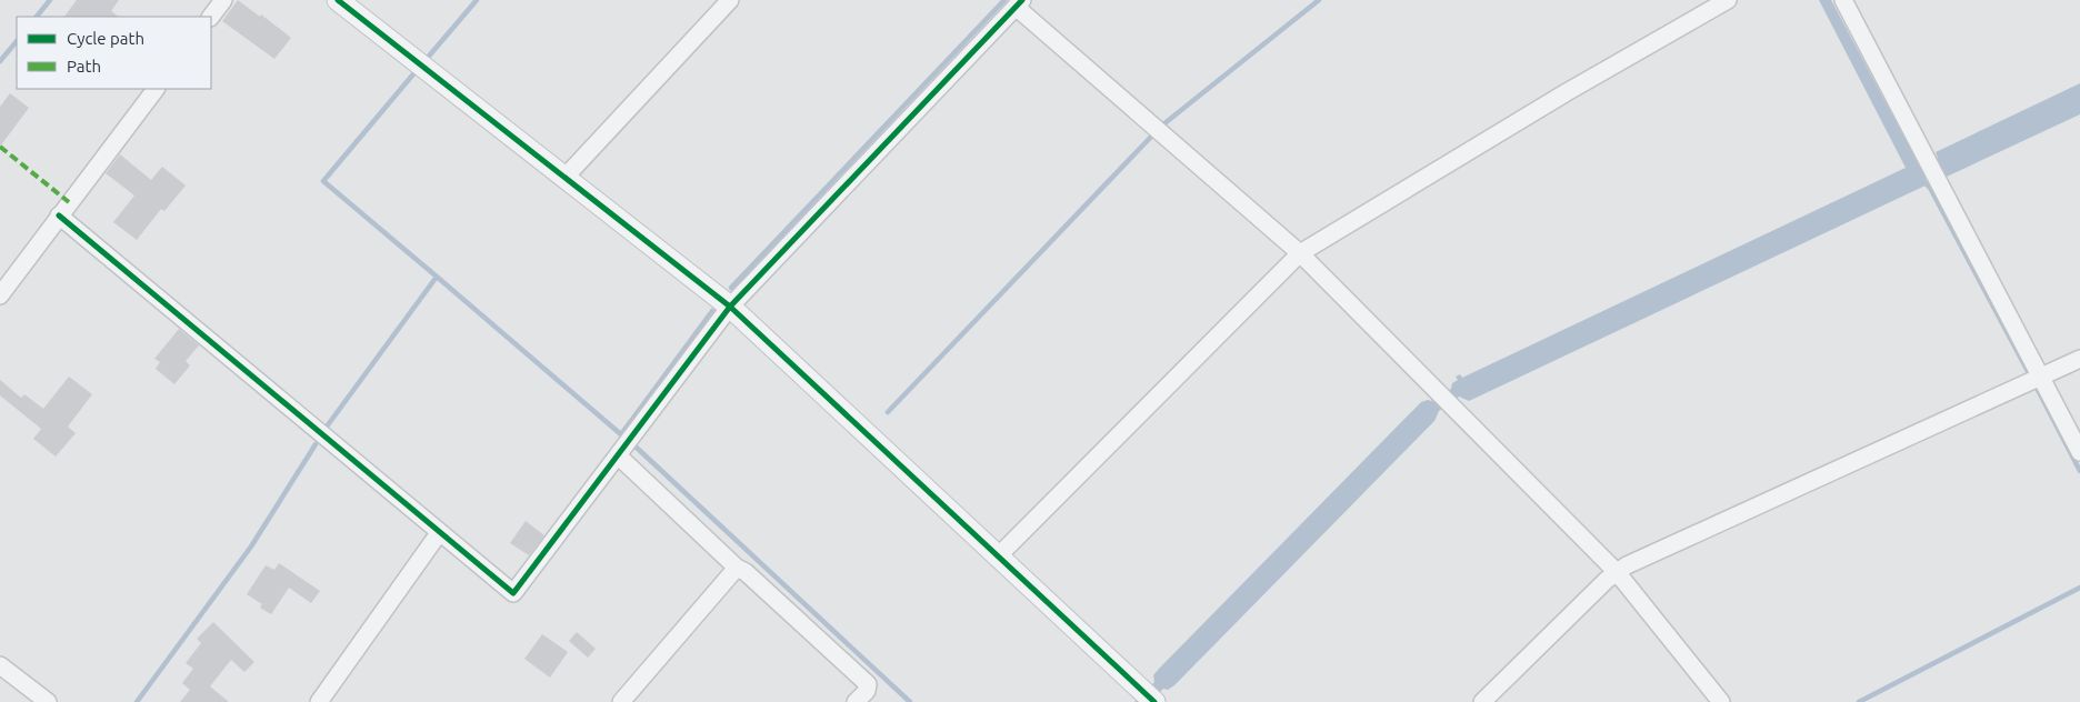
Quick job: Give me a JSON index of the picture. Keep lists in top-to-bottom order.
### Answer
{
  "legend": ["Cycle path", "Path"]
}
